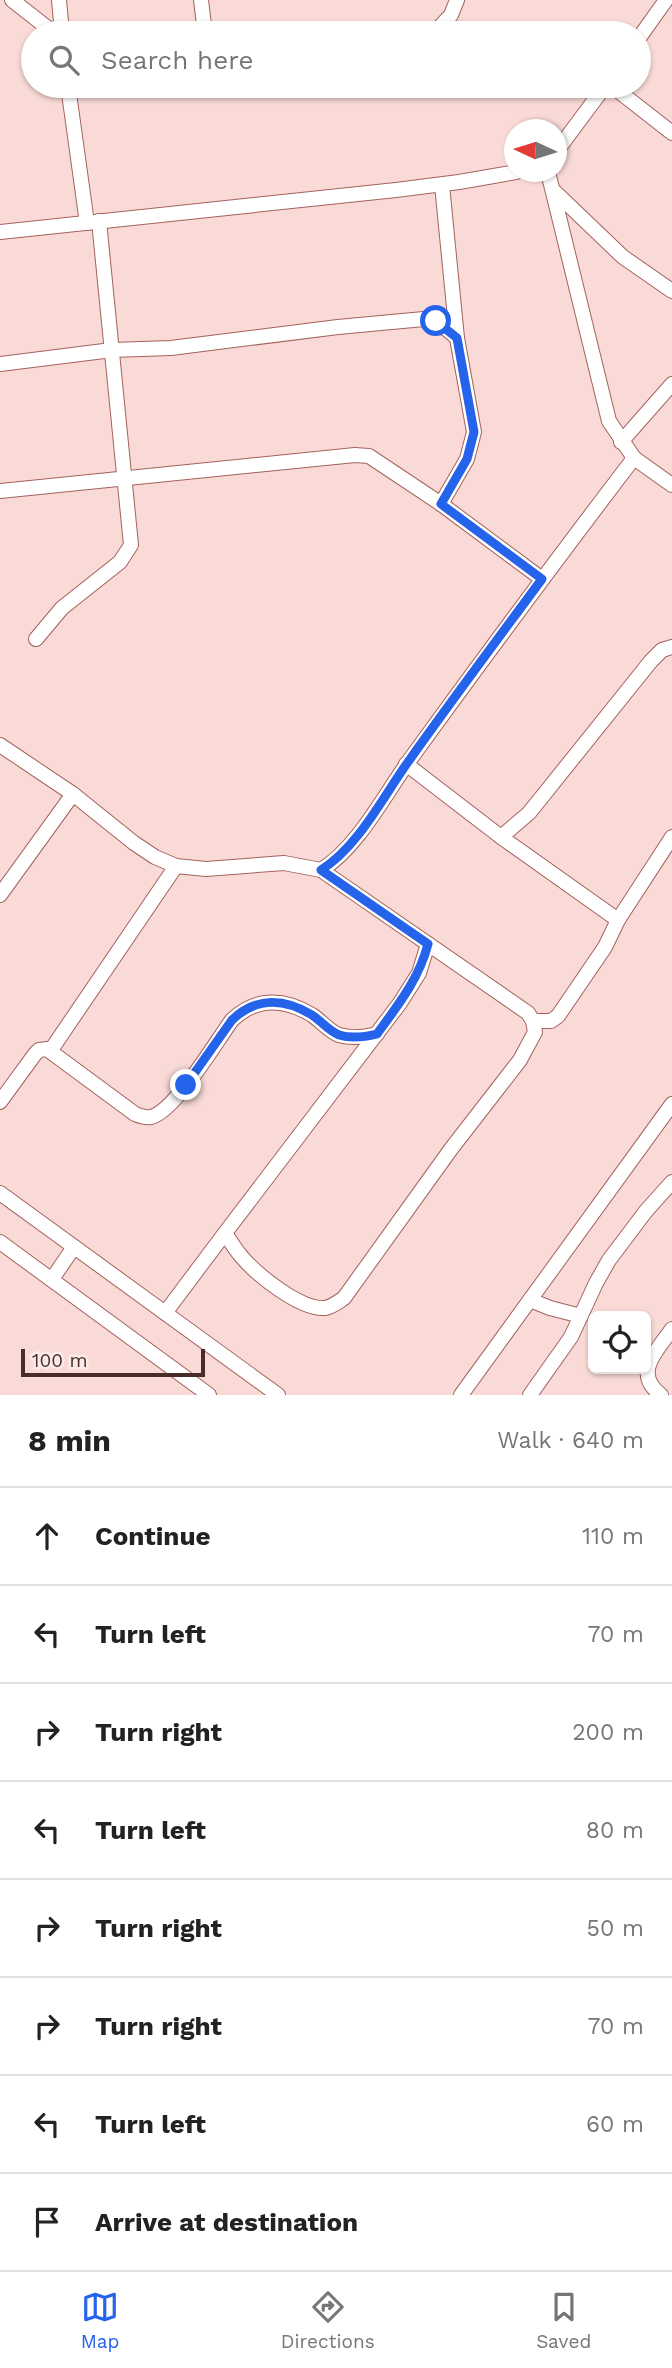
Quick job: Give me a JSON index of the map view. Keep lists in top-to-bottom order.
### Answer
{
  "scale_bar": "100 m",
  "north": "left",
  "page": {
    "search": "Search here",
    "scale": "100 m",
    "heading": ["8 min", "Walk · 640 m"],
    "list": [
      ["Continue", "110 m"],
      ["Turn left", "70 m"],
      ["Turn right", "200 m"],
      ["Turn left", "80 m"],
      ["Turn right", "50 m"],
      ["Turn right", "70 m"],
      ["Turn left", "60 m"],
      "Arrive at destination"
    ],
    "nav": ["Map", "Directions", "Saved"]
  }
}
